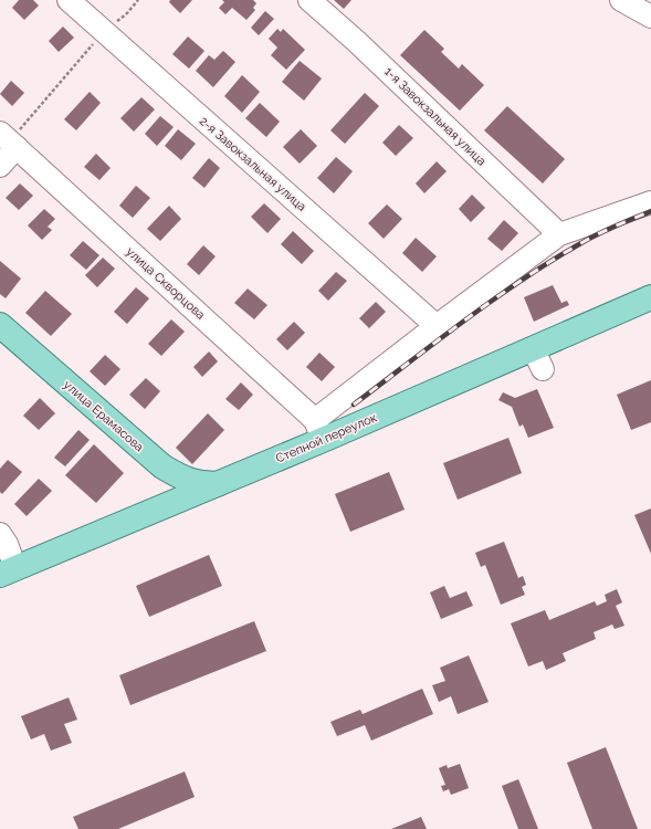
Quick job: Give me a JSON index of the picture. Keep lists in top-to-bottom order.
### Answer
{
  "streets": {
    "main road": ["улица Ерамасова", "Степной переулок"],
    "street": ["1-я Завокзальная улица", "2-я Завокзальная улица", "улица Скворцова"]
  },
  "crossings": [
    ["улица Скворцова", "Степной переулок"],
    ["улица Ерамасова", "Степной переулок"]
  ]
}
